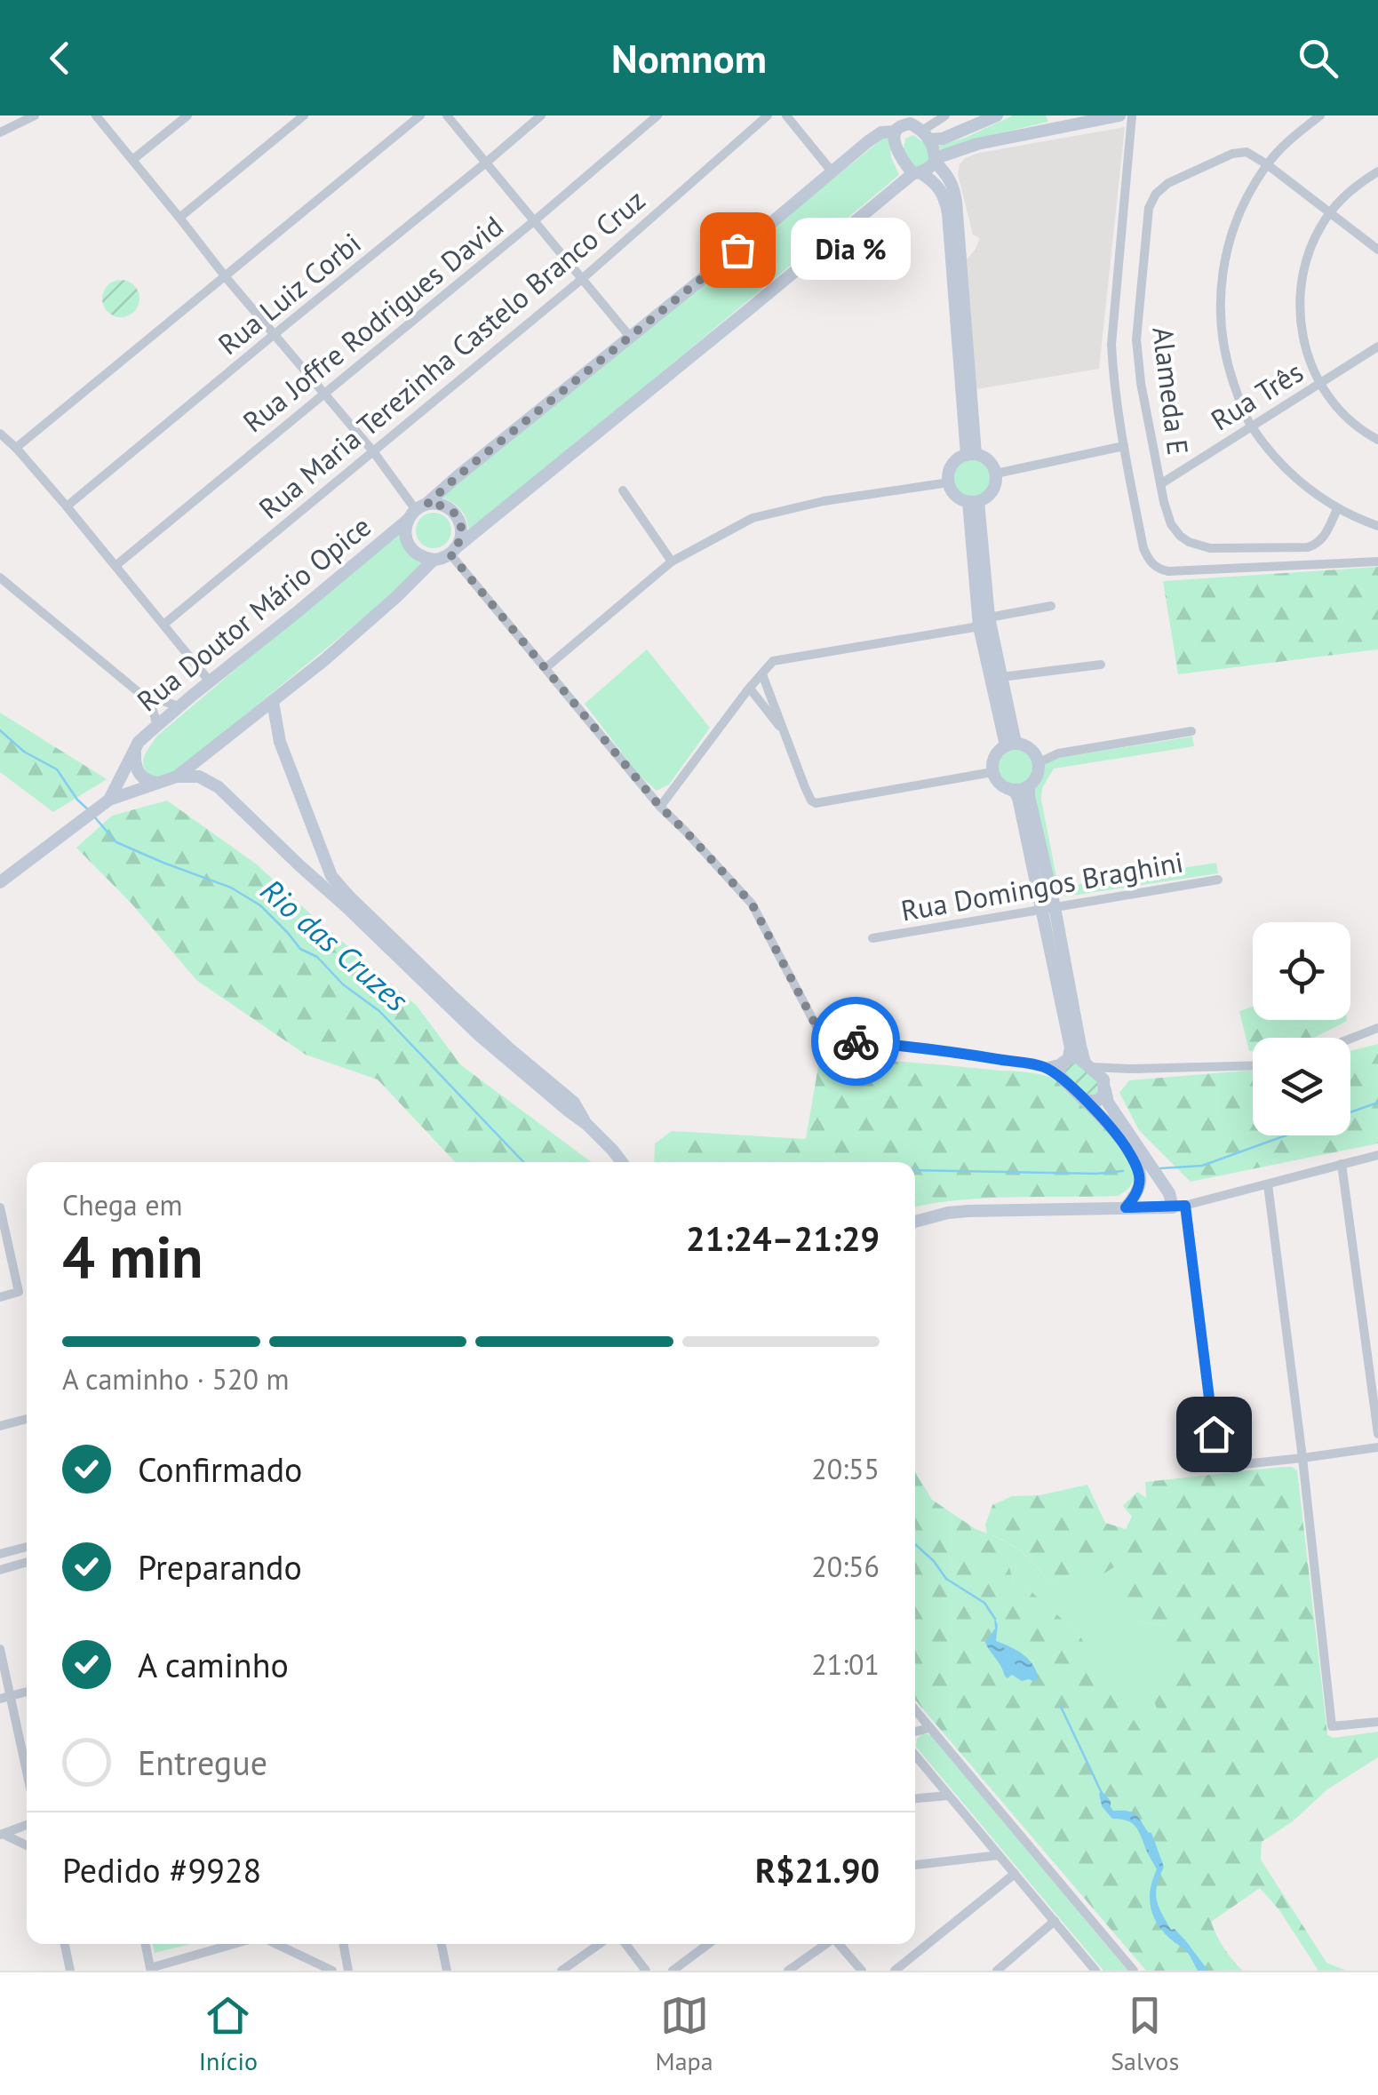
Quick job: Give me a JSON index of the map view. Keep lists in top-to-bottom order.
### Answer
{
  "streets": {
    "street": [
      "Rua Luiz Corbi",
      "Rua Joffre Rodrigues David",
      "Rua Maria Terezinha Castelo Branco Cruz",
      "Alameda E",
      "Rua Três",
      "Rua Doutor Mário Opice",
      "Rua Domingos Braghini"
    ]
  },
  "crossings": [
    ["Alameda E", "Rua Três"]
  ],
  "water": ["Rio das Cruzes"],
  "places": ["Dia %"],
  "page": {
    "header": "Nomnom",
    "bubble": "Dia %",
    "heading": ["4 min", "Chega em", "21:24–21:29"],
    "panel": ["Pedido #9928", "R$21.90"],
    "bar": "A caminho · 520 m",
    "list": [
      ["Confirmado", "20:55"],
      ["Preparando", "20:56"],
      ["A caminho", "21:01"],
      "Entregue"
    ],
    "tabs": ["Início", "Mapa", "Salvos"]
  }
}
